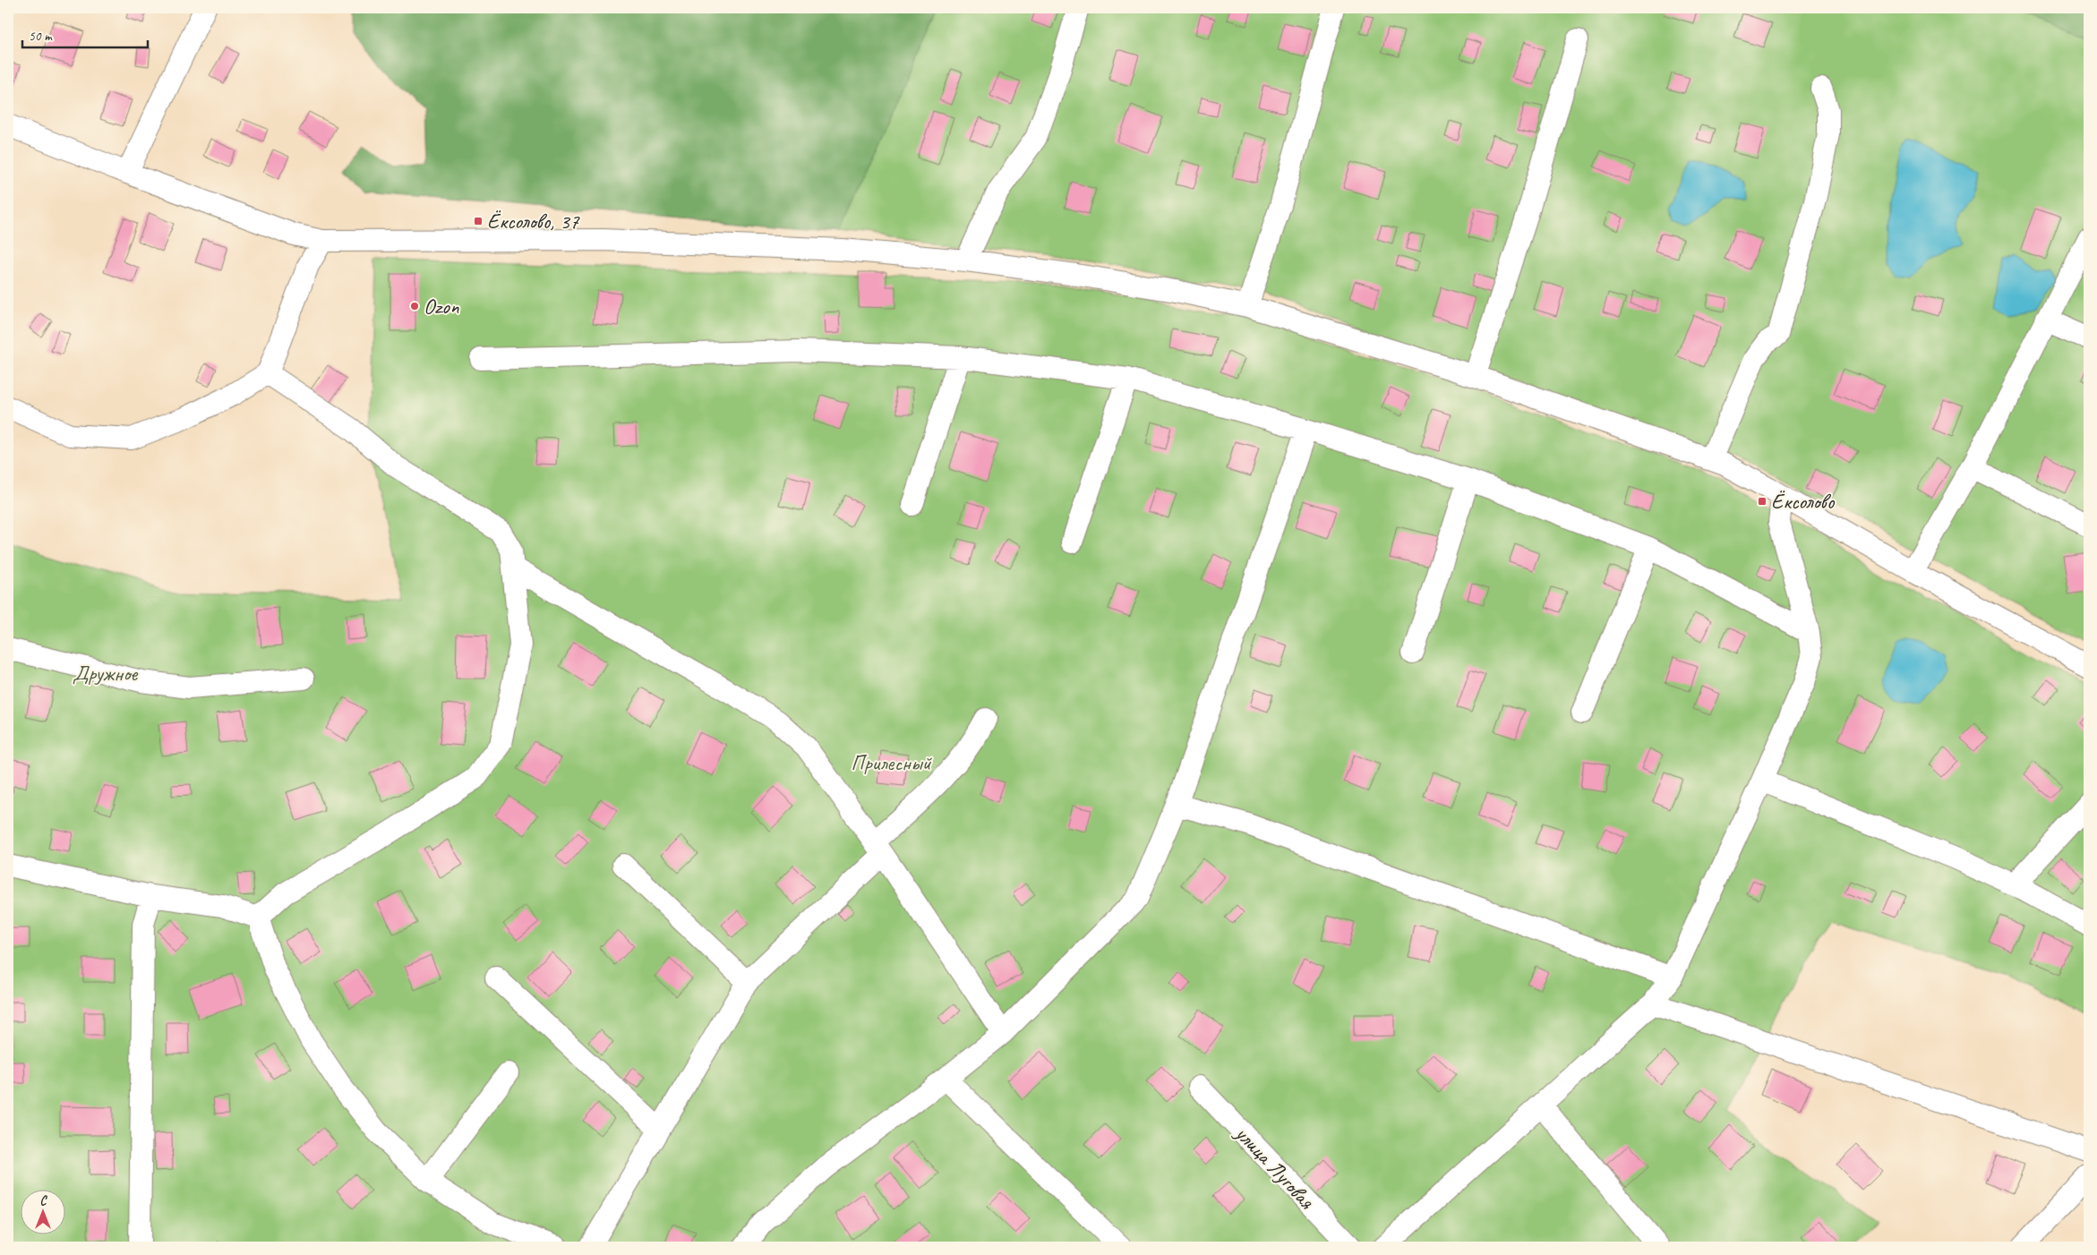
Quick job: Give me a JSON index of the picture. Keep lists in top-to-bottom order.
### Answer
{
  "streets": {
    "street": ["улица Луговая"]
  },
  "parks": ["Дружное", "Прилесный"],
  "places": {
    "transit": ["Ёксолово, 37", "Ёксолово"],
    "other": ["Ozon"]
  },
  "scale_bar": "50 m",
  "north": "top"
}
